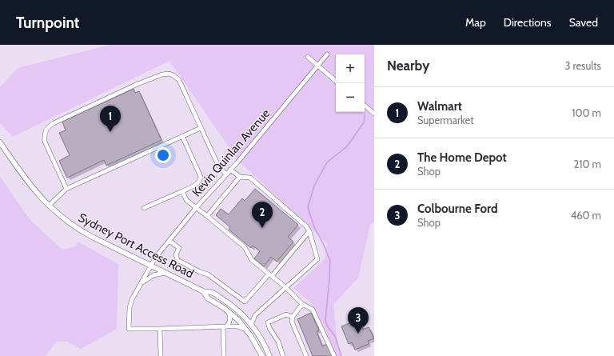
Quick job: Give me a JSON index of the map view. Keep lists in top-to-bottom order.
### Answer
{
  "streets": {
    "main road": ["Sydney Port Access Road"],
    "street": ["Kevin Quinlan Avenue"]
  },
  "crossings": [
    ["Kevin Quinlan Avenue", "Sydney Port Access Road"]
  ],
  "page": {
    "header": "Turnpoint",
    "nav": ["Map", "Directions", "Saved"],
    "heading": ["Nearby", "3 results"],
    "map_buttons": ["+", "−"],
    "list": [
      {
        "mark": "1",
        "name": "Walmart",
        "note": "Supermarket",
        "value": "100 m"
      },
      {
        "mark": "2",
        "name": "The Home Depot",
        "note": "Shop",
        "value": "210 m"
      },
      {
        "mark": "3",
        "name": "Colbourne Ford",
        "note": "Shop",
        "value": "460 m"
      }
    ],
    "pins": ["1", "2", "3"]
  }
}
